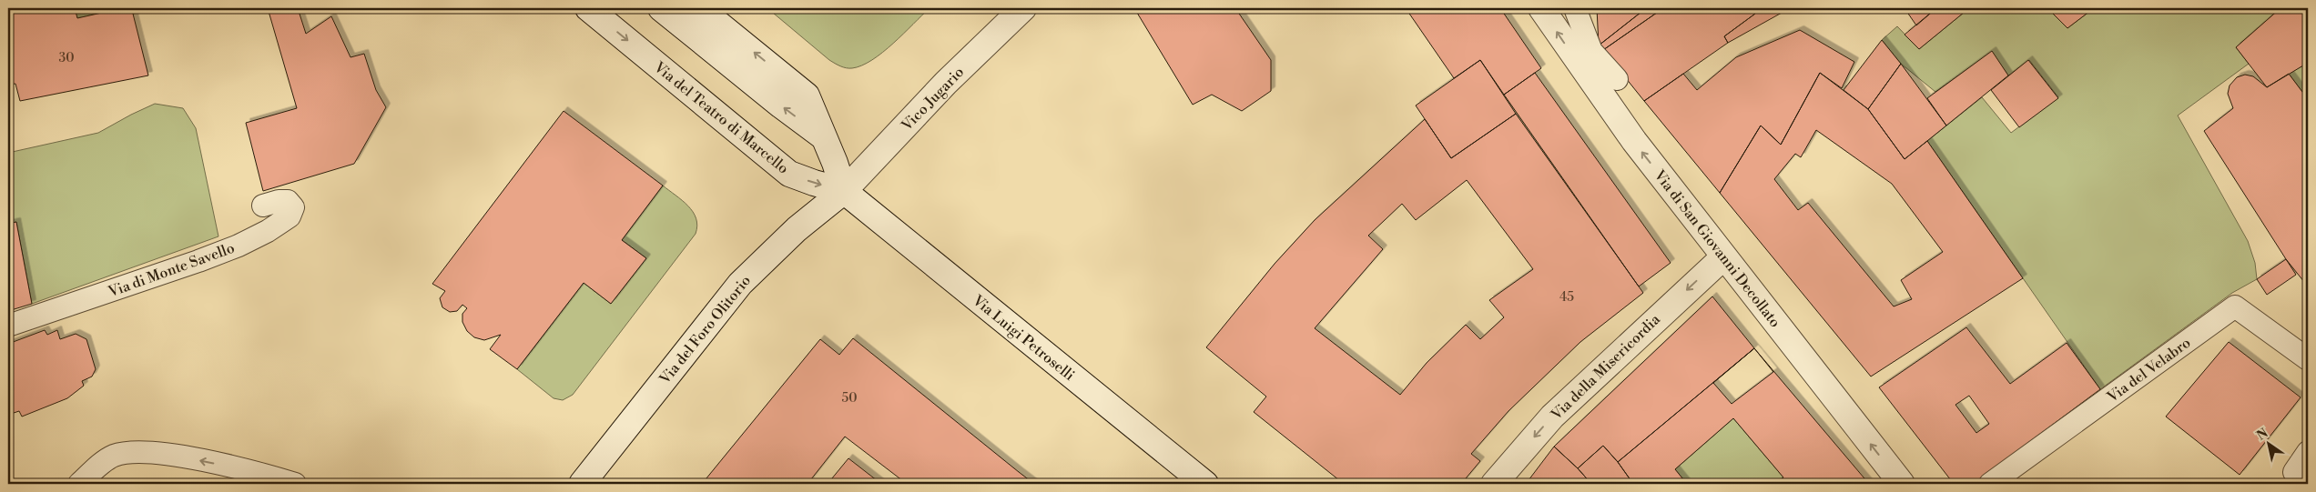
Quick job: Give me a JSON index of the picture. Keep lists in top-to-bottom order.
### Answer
{
  "streets": {
    "street": [
      "Vico Jugario",
      "Via del Teatro di Marcello",
      "Via di San Giovanni Decollato",
      "Via del Foro Olitorio",
      "Via Luigi Petroselli",
      "Via della Misericordia"
    ],
    "lane": ["Via di Monte Savello", "Via del Velabro"]
  },
  "crossings": [
    ["Vico Jugario", "Via del Teatro di Marcello"],
    ["Vico Jugario", "Via del Foro Olitorio"],
    ["Vico Jugario", "Via Luigi Petroselli"],
    ["Via del Teatro di Marcello", "Via del Foro Olitorio"],
    ["Via del Teatro di Marcello", "Via Luigi Petroselli"],
    ["Via di San Giovanni Decollato", "Via della Misericordia"],
    ["Via del Foro Olitorio", "Via Luigi Petroselli"]
  ],
  "one_way": ["Via di San Giovanni Decollato", "Via della Misericordia"],
  "house_numbers": ["30", "45", "50"],
  "north": "top left"
}
